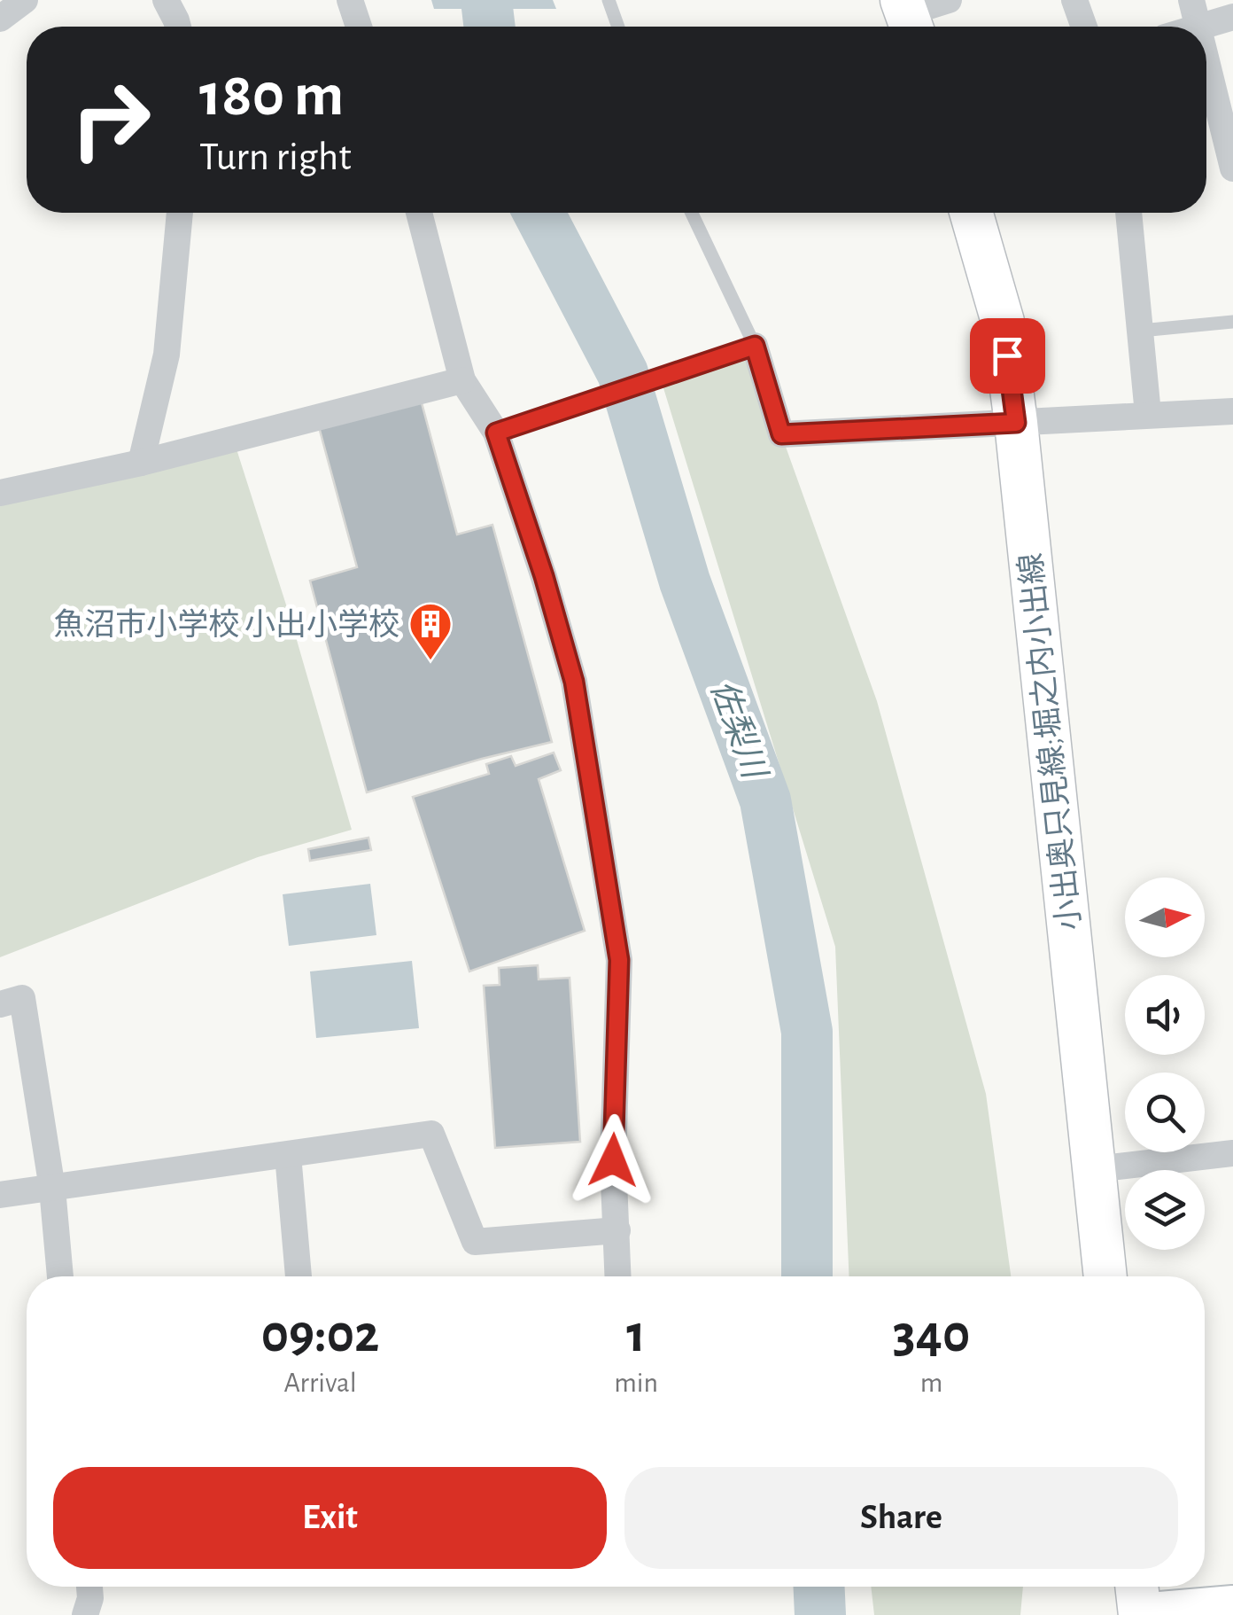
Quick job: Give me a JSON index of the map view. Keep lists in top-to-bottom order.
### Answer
{
  "streets": {
    "main road": ["小出奥只見線;堀之内小出線"]
  },
  "water": ["佐梨川"],
  "places": {
    "building": ["魚沼市小学校 小出小学校"]
  },
  "north": "right",
  "page": {
    "turn": ["180 m", "Turn right"],
    "eta": [
      "09:02",
      "Arrival",
      "1",
      "min",
      "340",
      "m"
    ],
    "buttons": ["Exit", "Share"]
  }
}
